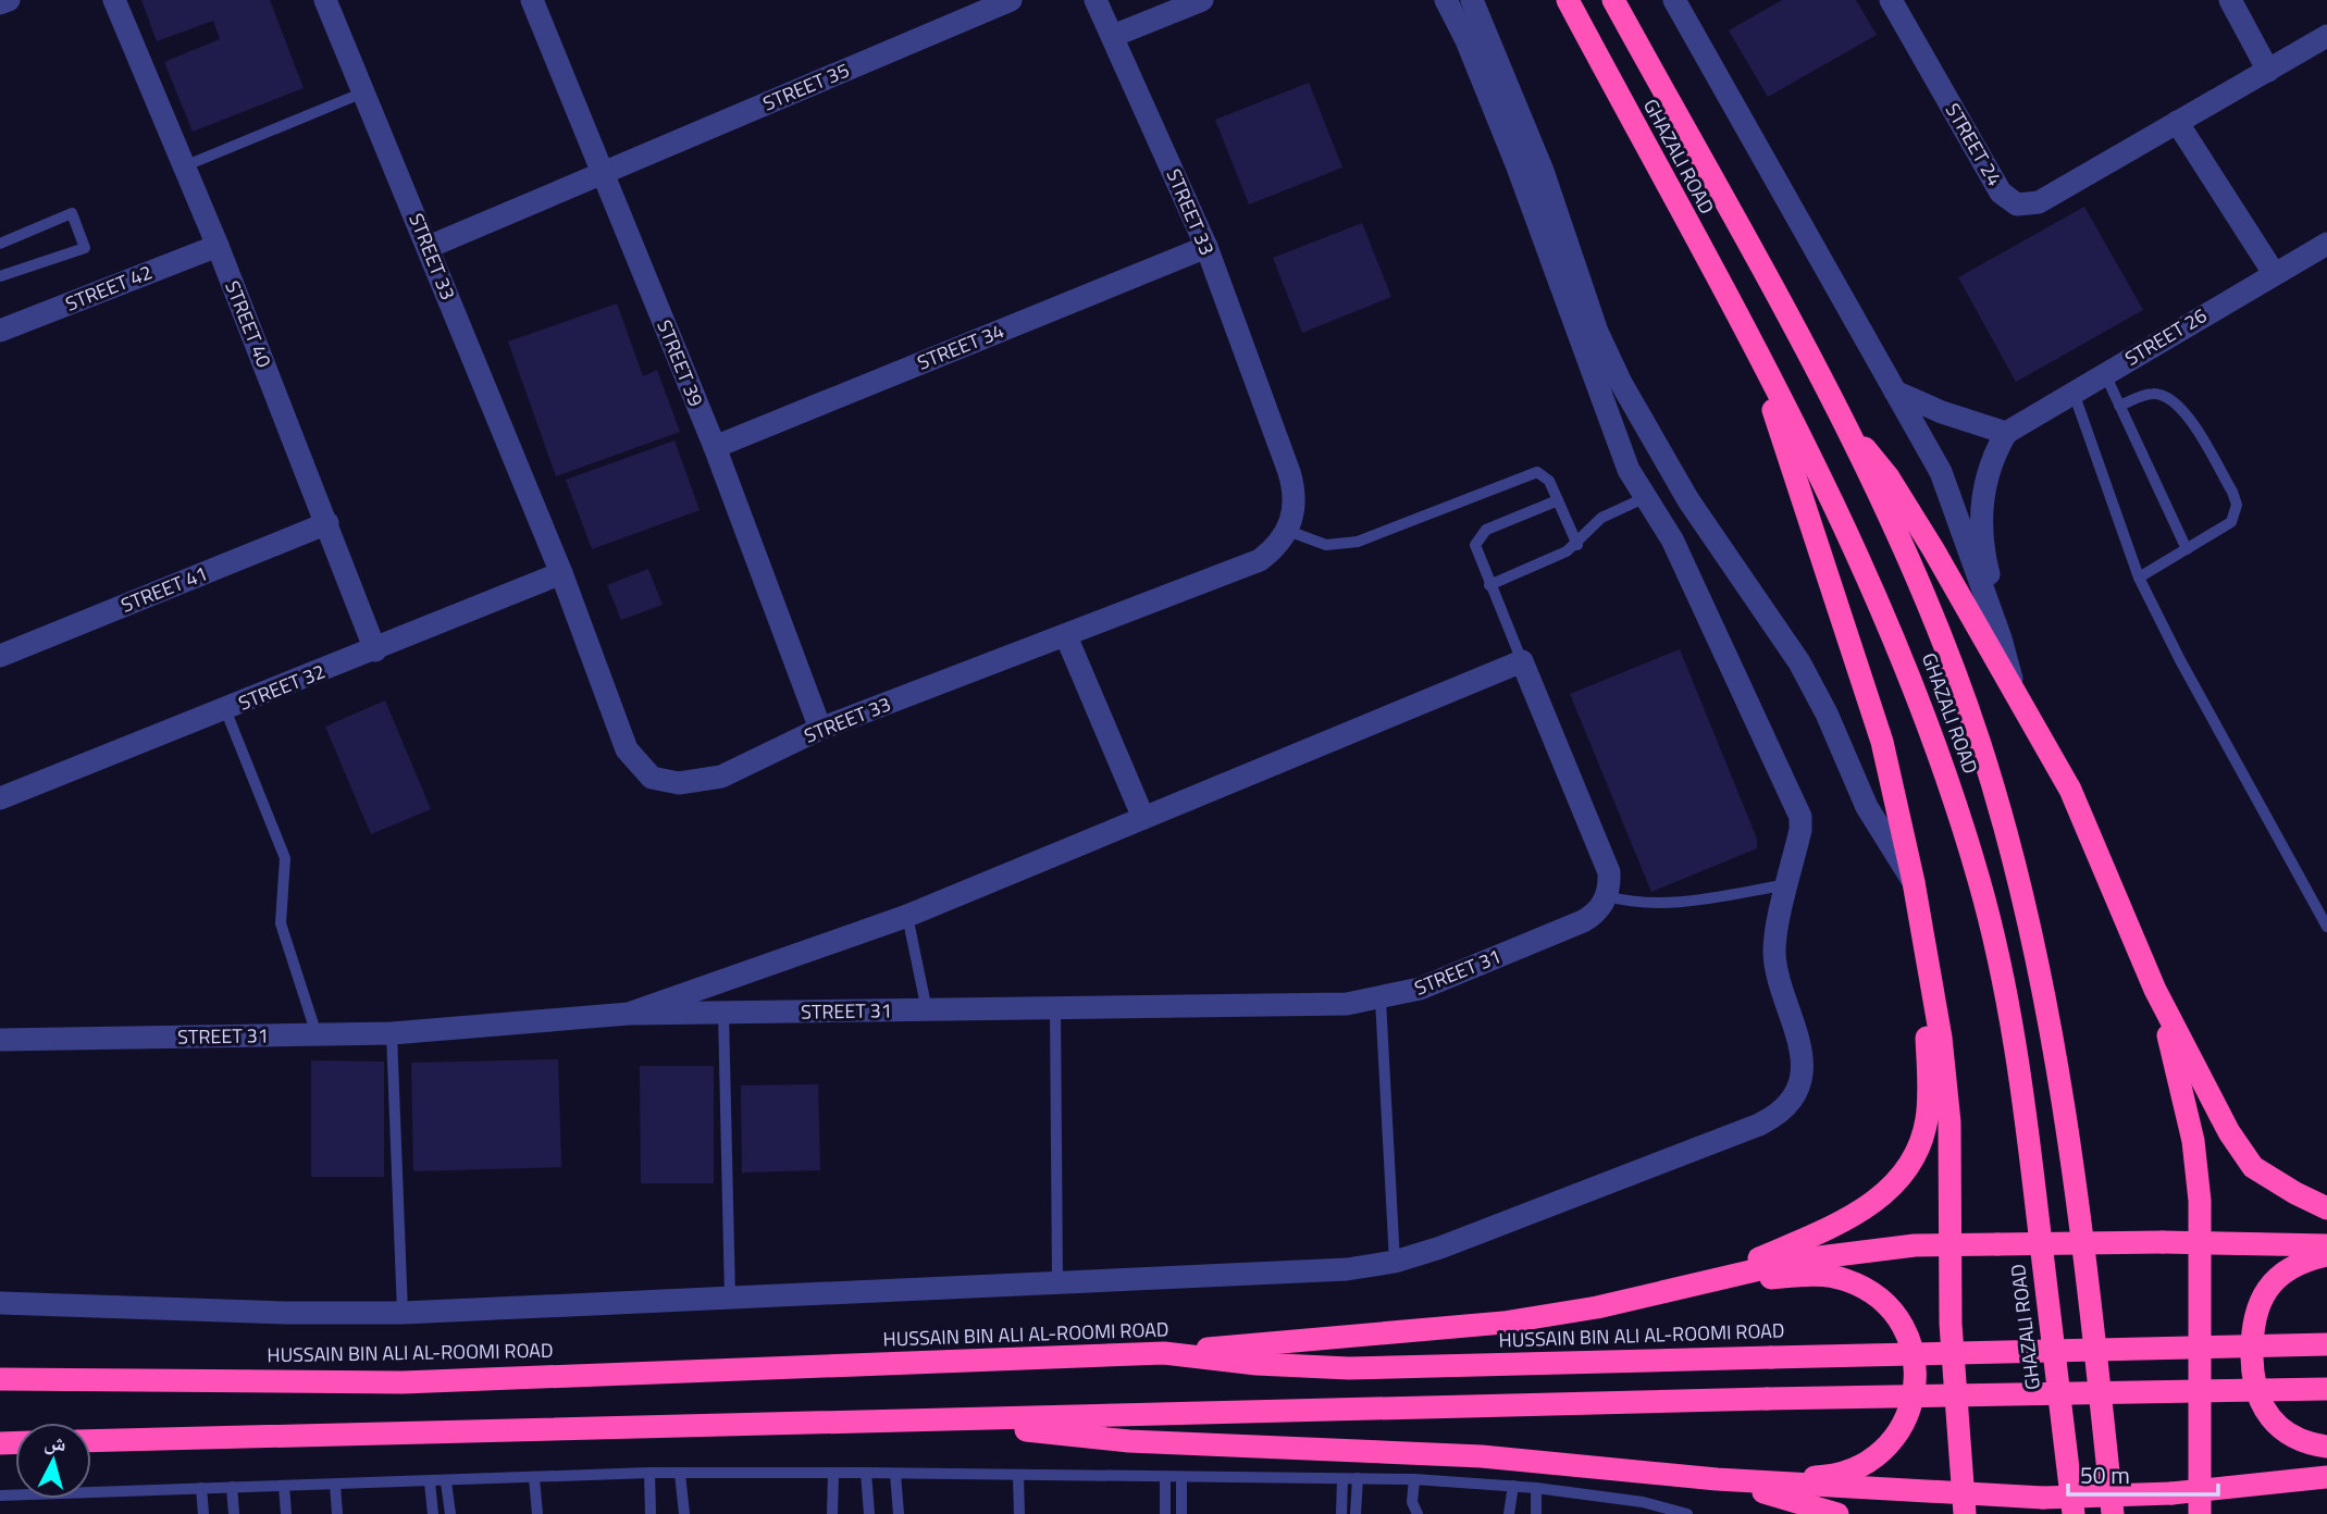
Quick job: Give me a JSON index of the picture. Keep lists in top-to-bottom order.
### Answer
{
  "streets": {
    "highway": ["GHAZALI ROAD", "HUSSAIN BIN ALI AL-ROOMI ROAD"],
    "street": [
      "STREET 35",
      "STREET 24",
      "STREET 33",
      "STREET 42",
      "STREET 40",
      "STREET 26",
      "STREET 34",
      "STREET 39",
      "STREET 41",
      "STREET 32",
      "STREET 31"
    ]
  },
  "crossings": [
    ["STREET 35", "STREET 33"],
    ["STREET 35", "STREET 39"],
    ["STREET 33", "STREET 34"],
    ["STREET 33", "STREET 39"],
    ["STREET 33", "STREET 32"],
    ["STREET 42", "STREET 40"],
    ["STREET 40", "STREET 41"],
    ["STREET 40", "STREET 32"],
    ["STREET 34", "STREET 39"]
  ],
  "scale_bar": "50 m",
  "north": "top"
}
